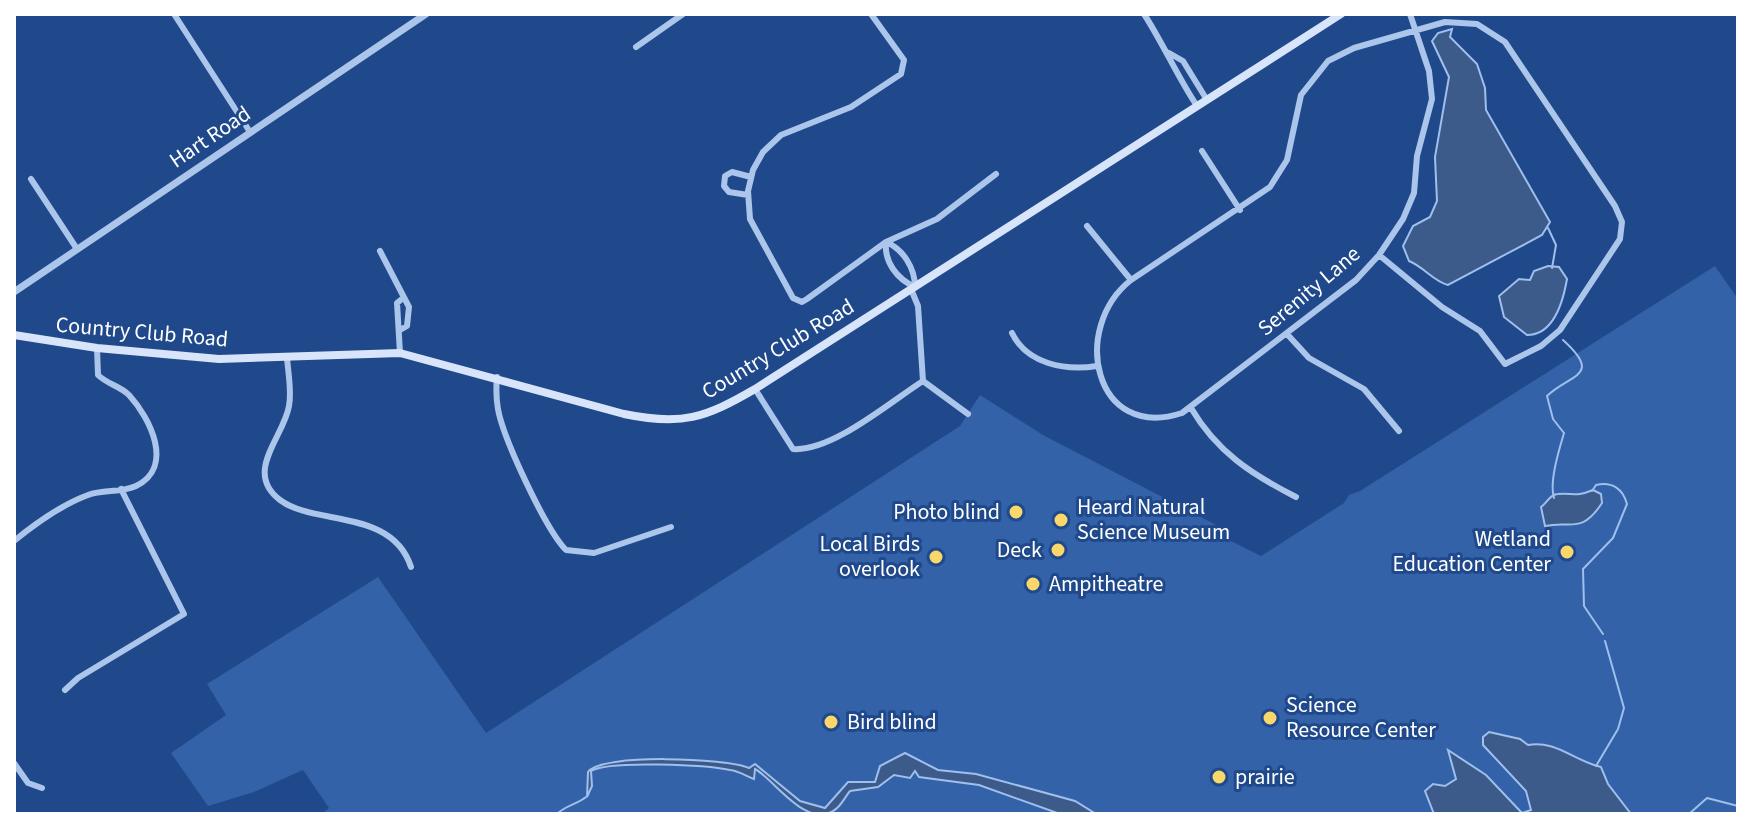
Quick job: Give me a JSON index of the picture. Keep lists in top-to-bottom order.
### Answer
{
  "streets": {
    "main road": ["Country Club Road"],
    "street": ["Hart Road", "Serenity Lane"]
  },
  "places": [
    "Photo blind",
    "Heard Natural Science Museum",
    "Deck",
    "Wetland Education Center",
    "Local Birds overlook",
    "Ampitheatre",
    "Science Resource Center",
    "Bird blind",
    "prairie"
  ]
}
